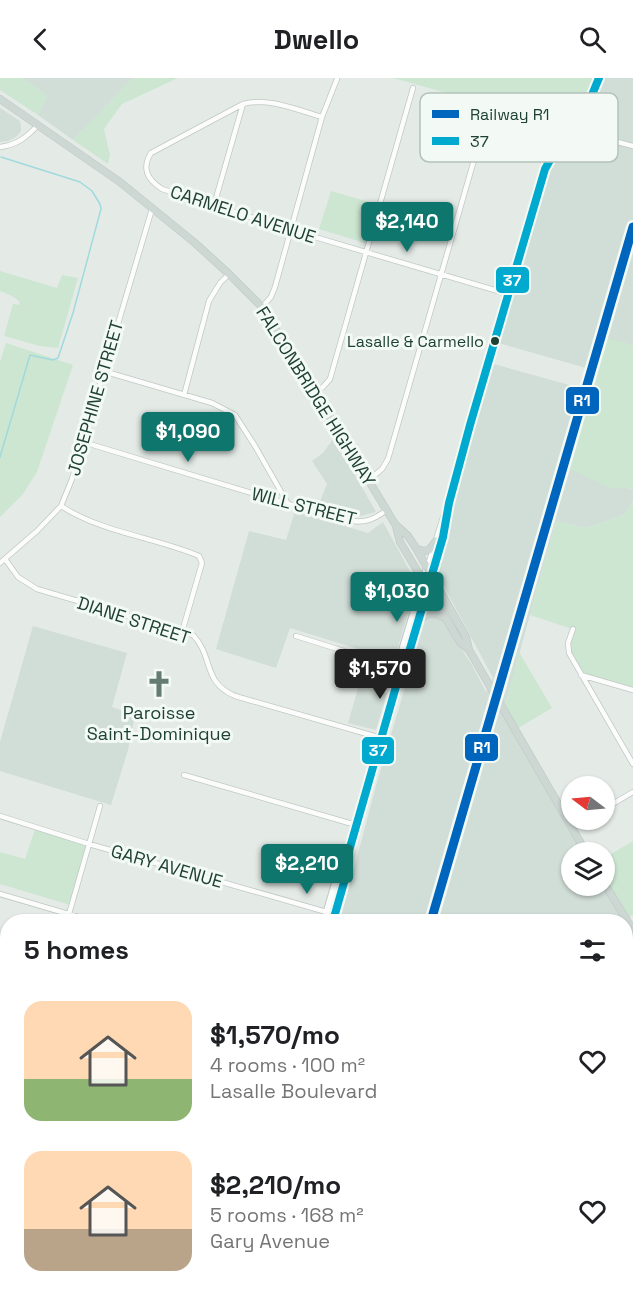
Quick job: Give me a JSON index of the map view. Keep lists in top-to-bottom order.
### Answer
{
  "streets": {
    "main road": ["FALCONBRIDGE HIGHWAY"],
    "street": [
      "CARMELO AVENUE",
      "JOSEPHINE STREET",
      "WILL STREET",
      "DIANE STREET",
      "GARY AVENUE"
    ]
  },
  "crossings": [
    ["FALCONBRIDGE HIGHWAY", "JOSEPHINE STREET"],
    ["FALCONBRIDGE HIGHWAY", "WILL STREET"],
    ["JOSEPHINE STREET", "WILL STREET"],
    ["JOSEPHINE STREET", "DIANE STREET"]
  ],
  "places": {
    "other": ["Lasalle & Carmello"],
    "church": ["Paroisse Saint-Dominique"]
  },
  "lines": ["transit line 37", "rail line R1"],
  "legend": ["Railway R1", "37"],
  "north": "left",
  "page": {
    "header": "Dwello",
    "price": [
      "$2,140",
      "$1,090",
      "$1,030",
      "$1,570",
      "$2,210"
    ],
    "heading": "5 homes",
    "list": [
      {
        "name": "$1,570/mo",
        "note": "4 rooms · 100 m² · Lasalle Boulevard"
      },
      {
        "name": "$2,210/mo",
        "note": "5 rooms · 168 m² · Gary Avenue"
      }
    ]
  }
}
